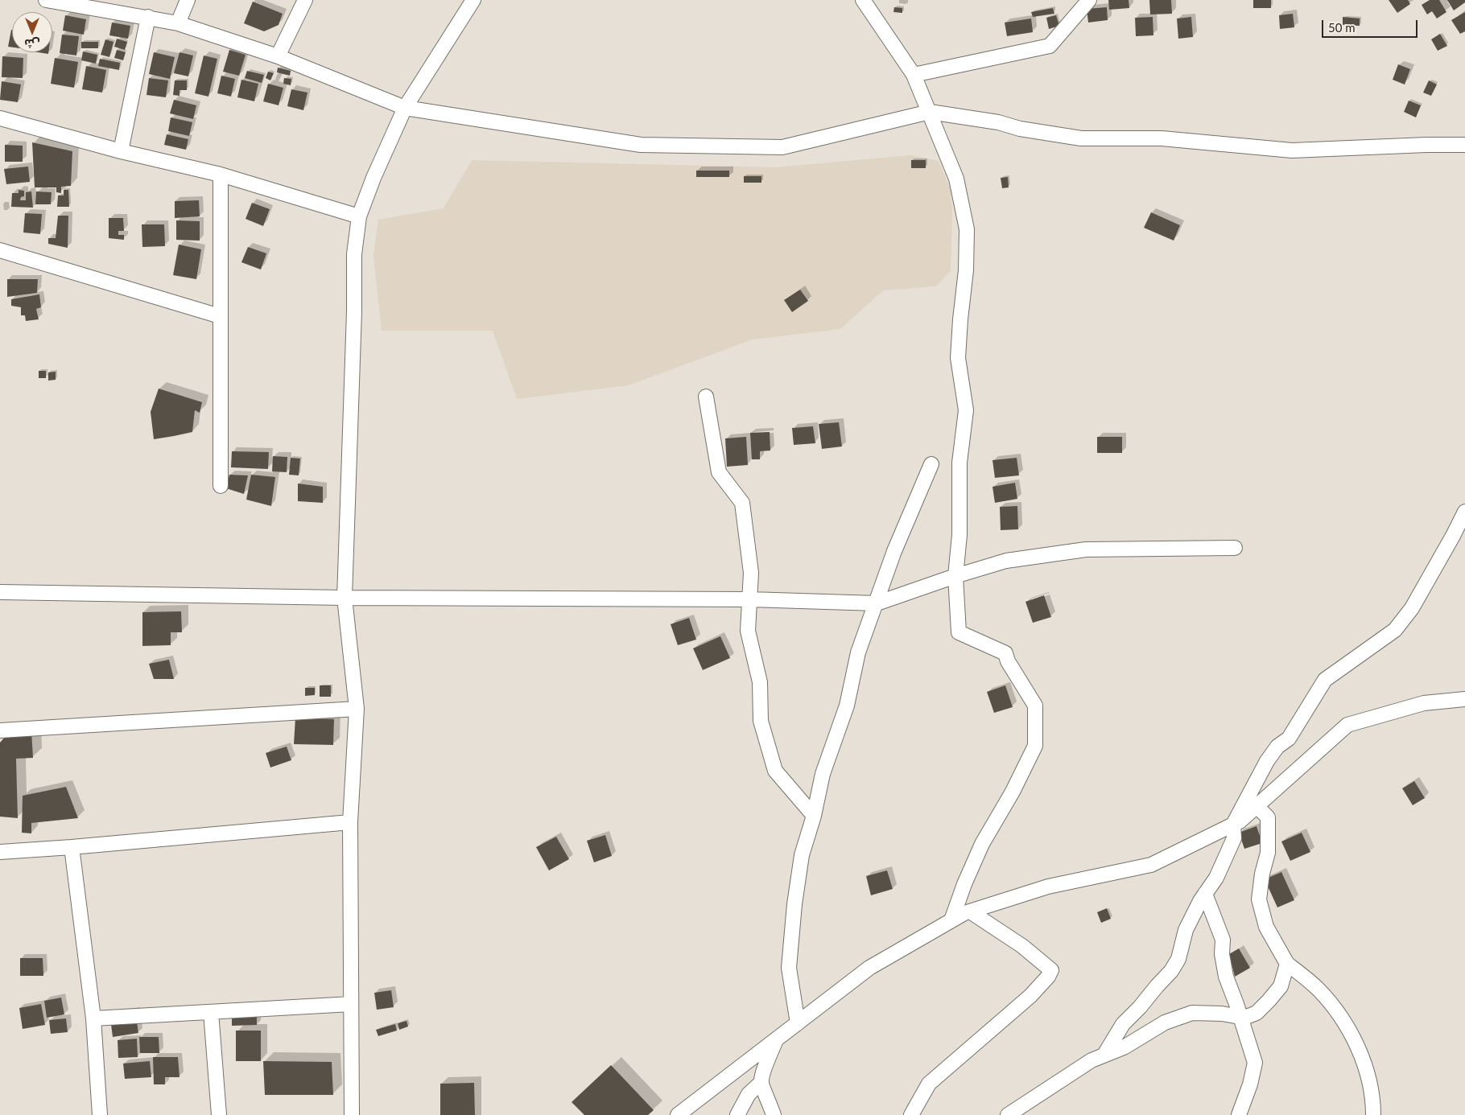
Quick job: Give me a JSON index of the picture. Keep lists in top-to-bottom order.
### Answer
{
  "scale_bar": "50 m",
  "north": "bottom"
}
